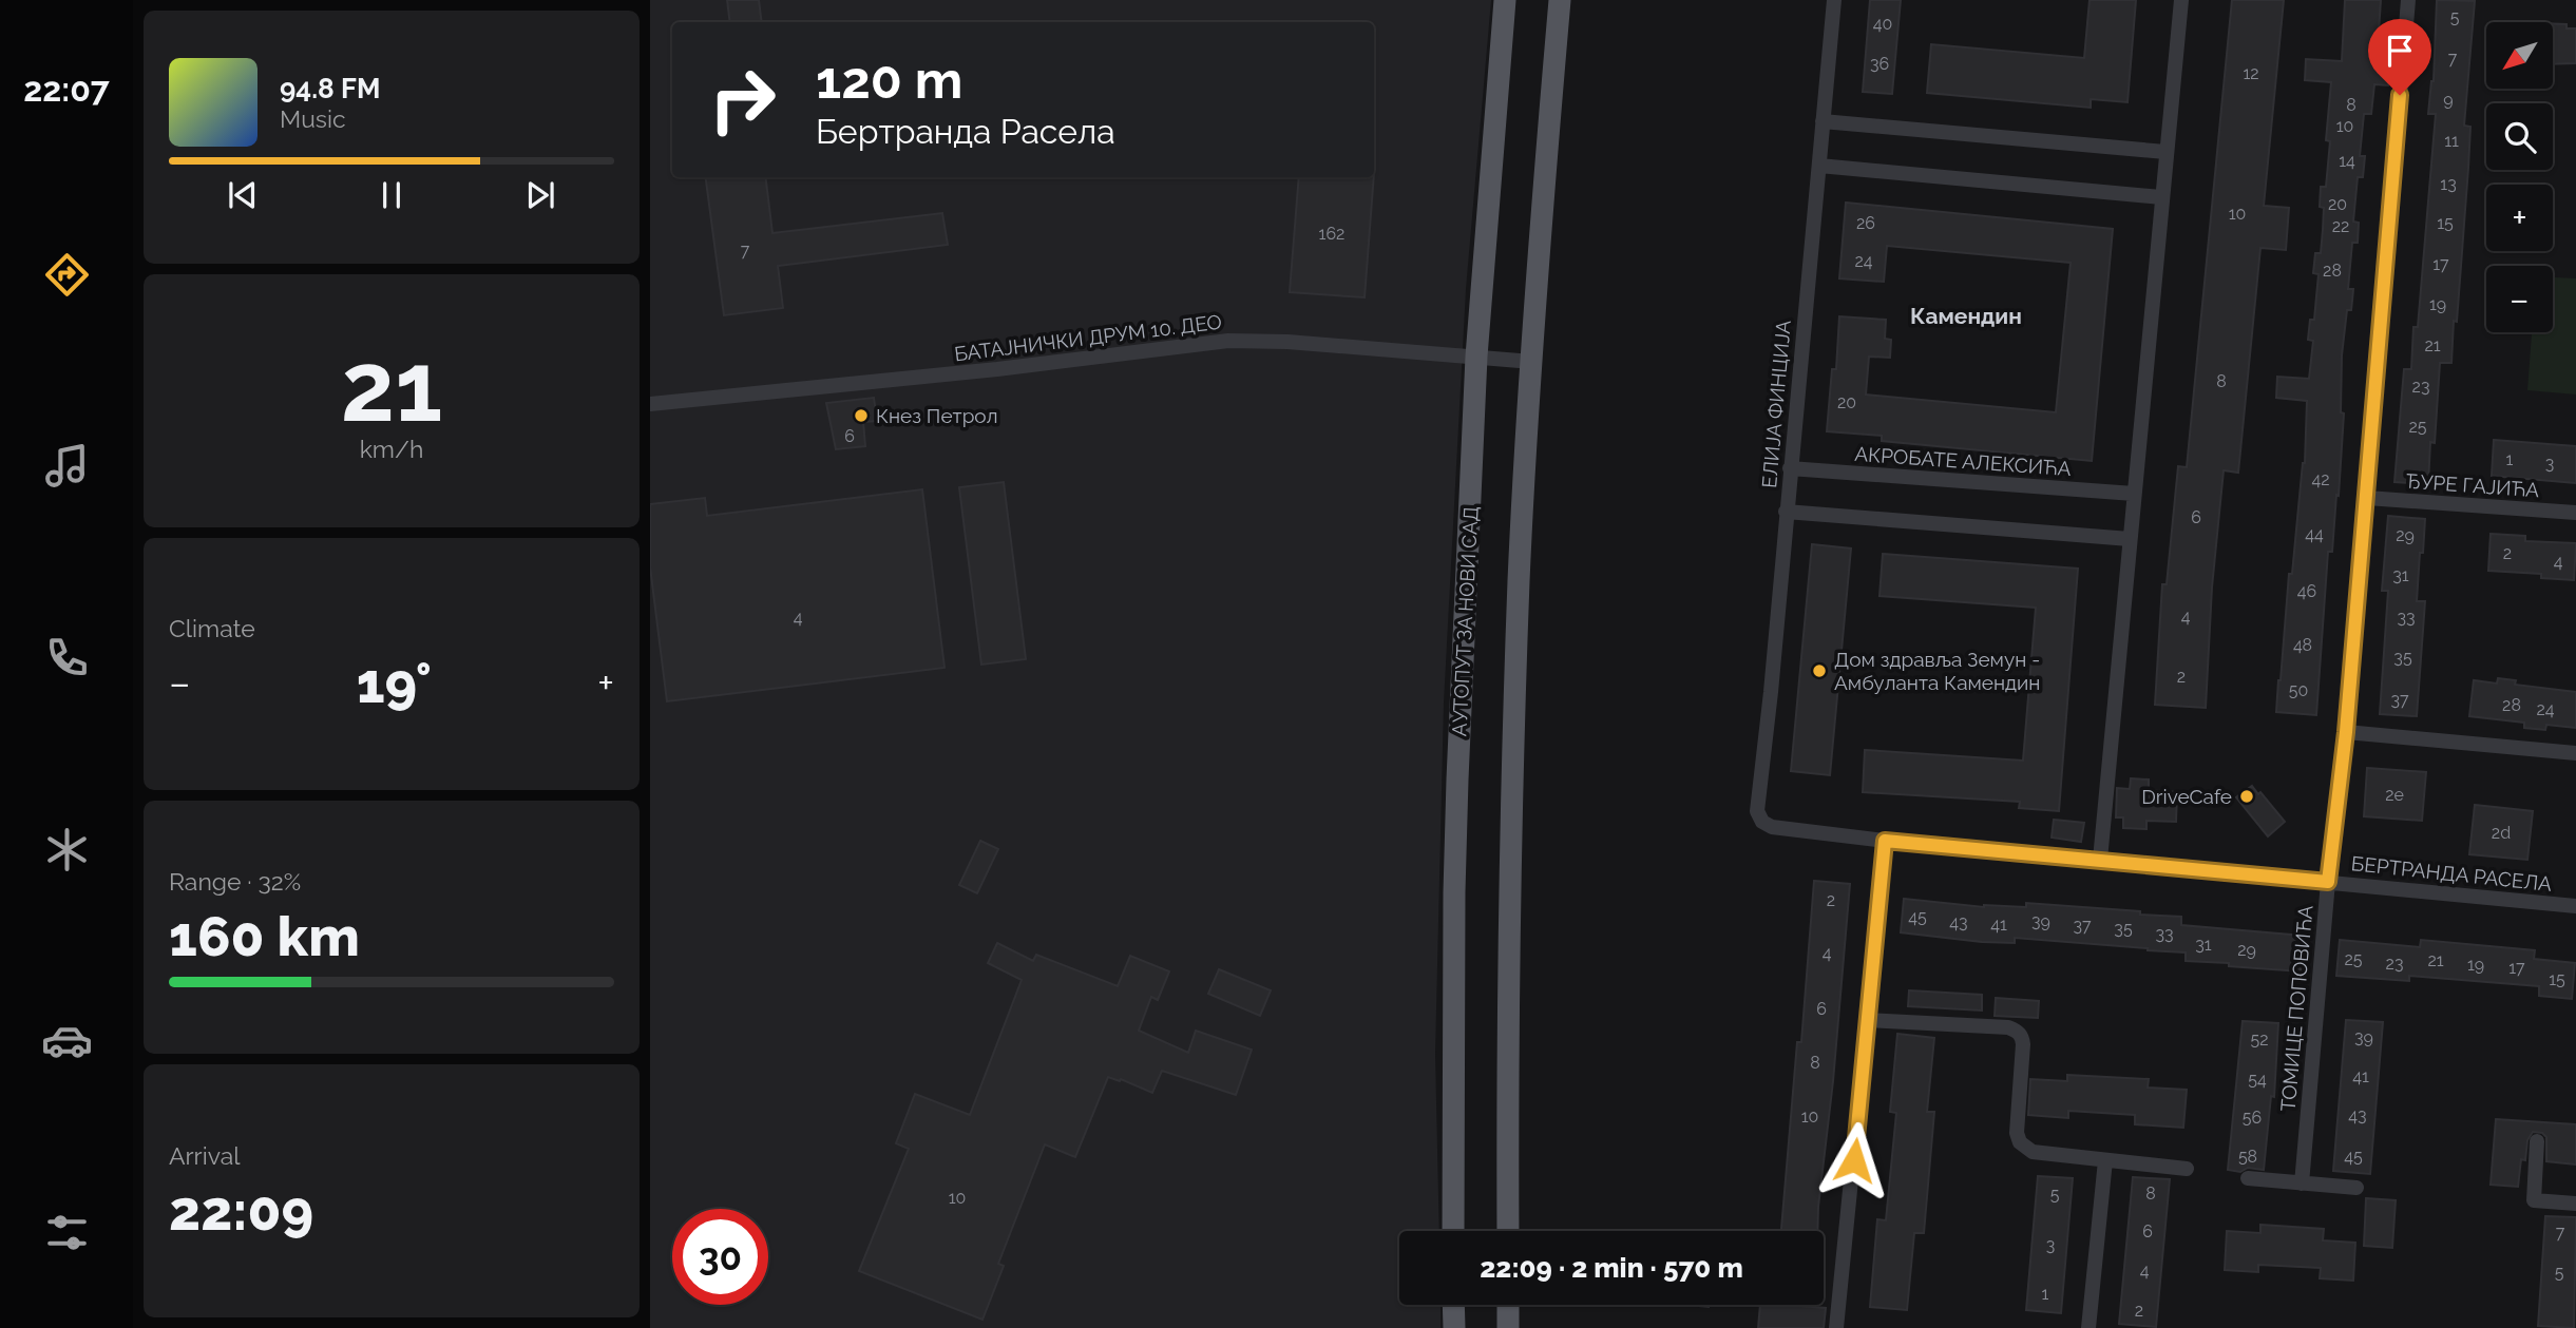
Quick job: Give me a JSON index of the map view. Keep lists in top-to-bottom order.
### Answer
{
  "streets": {
    "main road": ["АУТОПУТ ЗА НОВИ САД"],
    "street": [
      "БАТАЈНИЧКИ ДРУМ 10. ДЕО",
      "ЕЛИЈА ФИНЦИЈА",
      "АКРОБАТЕ АЛЕКСИЋА",
      "ЂУРЕ ГАЈИЋА",
      "БЕРТРАНДА РАСЕЛА",
      "ТОМИЦЕ ПОПОВИЋА"
    ]
  },
  "crossings": [
    ["БАТАЈНИЧКИ ДРУМ 10. ДЕО", "АУТОПУТ ЗА НОВИ САД"],
    ["ЕЛИЈА ФИНЦИЈА", "АКРОБАТЕ АЛЕКСИЋА"],
    ["ЕЛИЈА ФИНЦИЈА", "БЕРТРАНДА РАСЕЛА"],
    ["ЂУРЕ ГАЈИЋА", "ТОМИЦЕ ПОПОВИЋА"],
    ["БЕРТРАНДА РАСЕЛА", "ТОМИЦЕ ПОПОВИЋА"]
  ],
  "districts": ["Камендин"],
  "places": ["Кнез Петрол", "Дом здравља Земун - Амбуланта Камендин", "DriveCafe"],
  "house_numbers": [
    "5",
    "40",
    "7",
    "36",
    "12",
    "9",
    "8",
    "10",
    "11",
    "14",
    "13",
    "20",
    "10",
    "26",
    "15",
    "22",
    "162",
    "7",
    "24",
    "17",
    "28",
    "19",
    "21",
    "8",
    "23",
    "20",
    "25",
    "6",
    "1",
    "3",
    "42",
    "6",
    "44",
    "29",
    "2",
    "4",
    "31",
    "46",
    "4",
    "4",
    "33",
    "48",
    "35",
    "2",
    "50",
    "37",
    "28",
    "24",
    "2e",
    "2d",
    "2",
    "45",
    "39",
    "43",
    "41",
    "37",
    "35",
    "33",
    "31",
    "29",
    "4",
    "25",
    "21",
    "23",
    "19",
    "17",
    "15",
    "6",
    "39",
    "52",
    "8",
    "41",
    "54",
    "43",
    "10",
    "56",
    "58",
    "45",
    "8",
    "5",
    "10",
    "6",
    "7",
    "3",
    "4",
    "5",
    "1",
    "2"
  ],
  "north": "bottom left",
  "page": {
    "tabs": "22:07",
    "map_buttons": ["+", "−"],
    "turn": ["120 m", "Бертранда Расела"],
    "song": ["94.8 FM", "Music"],
    "tile": [
      ["21", "km/h"],
      "Climate",
      ["Range · 32%", "160 km"],
      ["Arrival", "22:09"]
    ],
    "heat": ["−", "19°", "+"],
    "limit": "30",
    "trip": "22:09 · 2 min · 570 m"
  }
}
